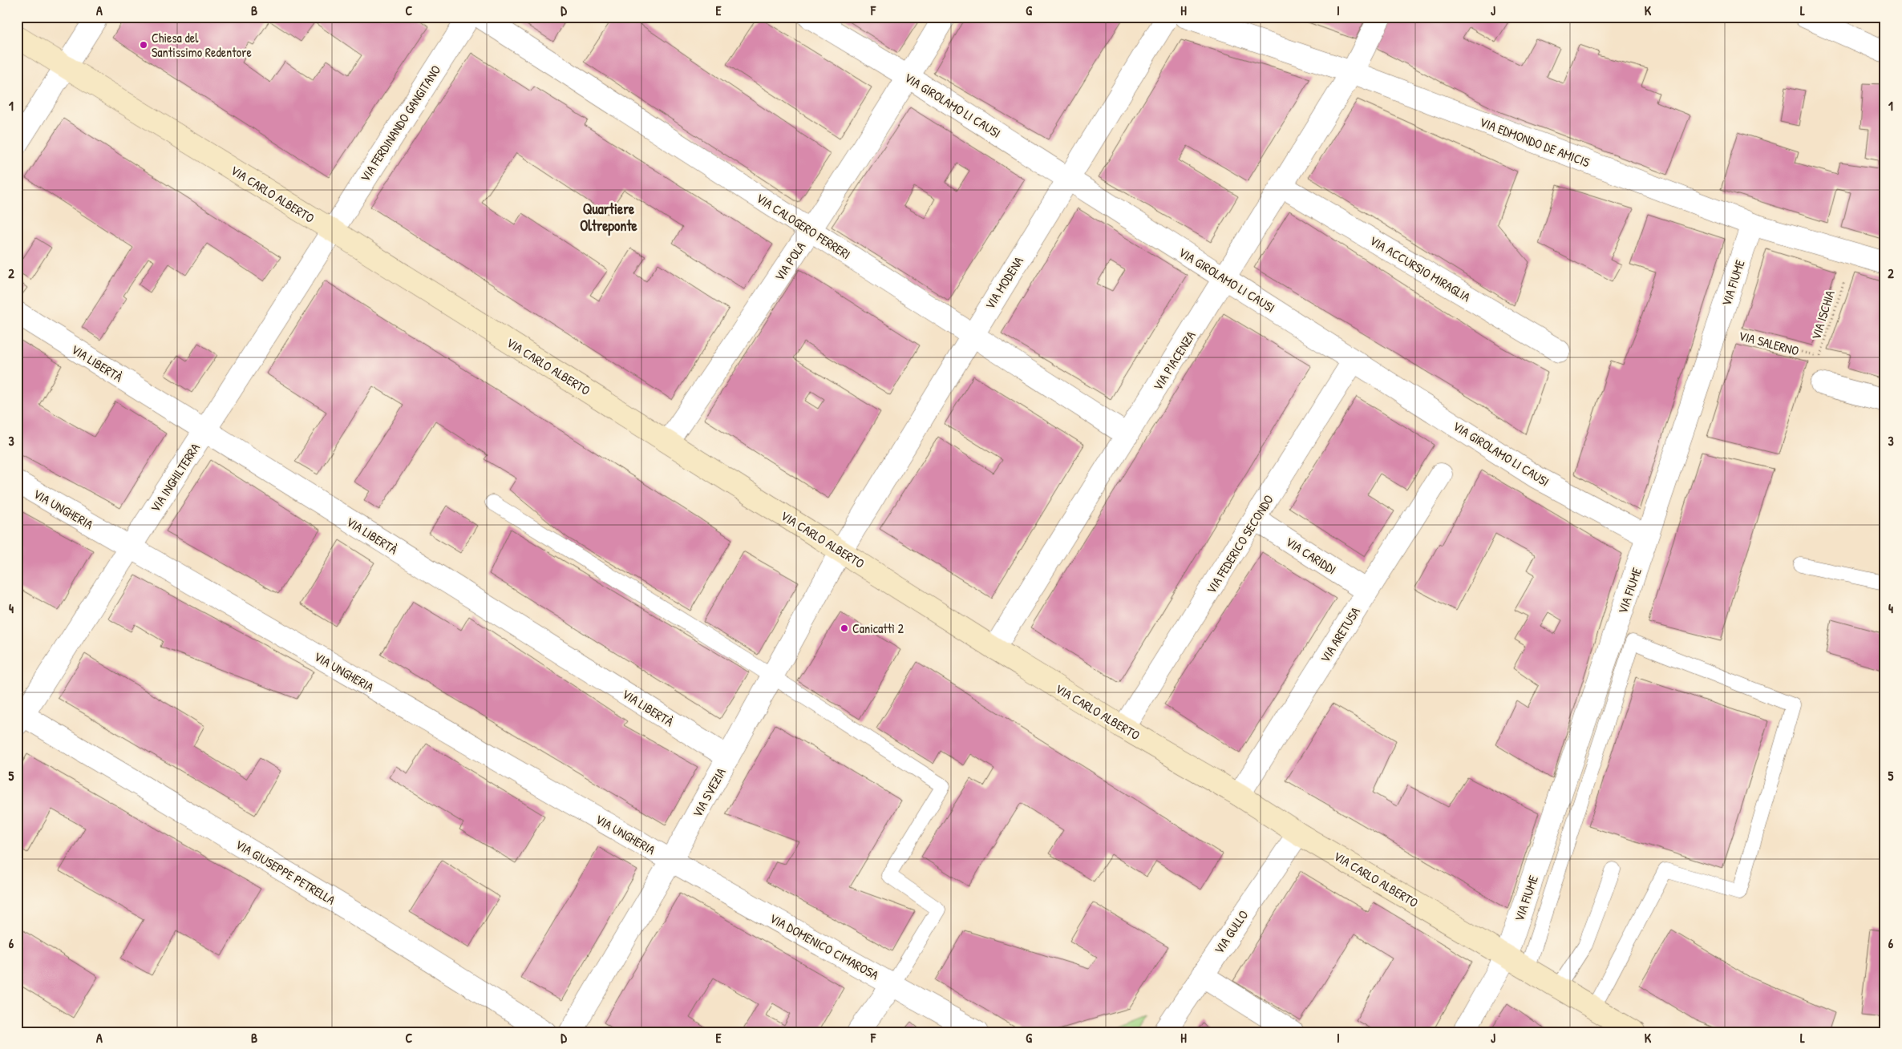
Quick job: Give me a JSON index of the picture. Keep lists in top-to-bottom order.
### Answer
{
  "streets": {
    "main road": ["VIA CARLO ALBERTO"],
    "street": [
      "VIA GIROLAMO LI CAUSI",
      "VIA FERDINANDO GANGITANO",
      "VIA EDMONDO DE AMICIS",
      "VIA CALOGERO FERRERI",
      "VIA POLA",
      "VIA ACCURSIO MIRAGLIA",
      "VIA MODENA",
      "VIA FIUME",
      "VIA PIACENZA",
      "VIA LIBERTÀ",
      "VIA INGHILTERRA",
      "VIA UNGHERIA",
      "VIA FEDERICO SECONDO",
      "VIA CARIDDI",
      "VIA ARETUSA",
      "VIA SVEZIA",
      "VIA GIUSEPPE PETRELLA",
      "VIA GULLO",
      "VIA DOMENICO CIMAROSA"
    ],
    "path": ["VIA ISCHIA", "VIA SALERNO"]
  },
  "crossings": [
    ["VIA GIROLAMO LI CAUSI", "VIA POLA"],
    ["VIA GIROLAMO LI CAUSI", "VIA MODENA"],
    ["VIA GIROLAMO LI CAUSI", "VIA FIUME"],
    ["VIA GIROLAMO LI CAUSI", "VIA PIACENZA"],
    ["VIA GIROLAMO LI CAUSI", "VIA FEDERICO SECONDO"],
    ["VIA FERDINANDO GANGITANO", "VIA CARLO ALBERTO"],
    ["VIA FERDINANDO GANGITANO", "VIA INGHILTERRA"],
    ["VIA EDMONDO DE AMICIS", "VIA FIUME"],
    ["VIA EDMONDO DE AMICIS", "VIA ISCHIA"],
    ["VIA EDMONDO DE AMICIS", "VIA PIACENZA"],
    ["VIA CARLO ALBERTO", "VIA POLA"],
    ["VIA CARLO ALBERTO", "VIA MODENA"],
    ["VIA CARLO ALBERTO", "VIA FIUME"],
    ["VIA CARLO ALBERTO", "VIA PIACENZA"],
    ["VIA CARLO ALBERTO", "VIA INGHILTERRA"],
    ["VIA CARLO ALBERTO", "VIA FEDERICO SECONDO"],
    ["VIA CARLO ALBERTO", "VIA ARETUSA"],
    ["VIA CARLO ALBERTO", "VIA SVEZIA"],
    ["VIA CARLO ALBERTO", "VIA GULLO"],
    ["VIA CALOGERO FERRERI", "VIA POLA"],
    ["VIA CALOGERO FERRERI", "VIA MODENA"],
    ["VIA CALOGERO FERRERI", "VIA PIACENZA"],
    ["VIA ACCURSIO MIRAGLIA", "VIA PIACENZA"],
    ["VIA MODENA", "VIA SVEZIA"],
    ["VIA FIUME", "VIA SALERNO"],
    ["VIA ISCHIA", "VIA SALERNO"],
    ["VIA LIBERTÀ", "VIA INGHILTERRA"],
    ["VIA LIBERTÀ", "VIA SVEZIA"],
    ["VIA INGHILTERRA", "VIA UNGHERIA"],
    ["VIA INGHILTERRA", "VIA GIUSEPPE PETRELLA"],
    ["VIA UNGHERIA", "VIA SVEZIA"],
    ["VIA UNGHERIA", "VIA DOMENICO CIMAROSA"],
    ["VIA FEDERICO SECONDO", "VIA CARIDDI"],
    ["VIA CARIDDI", "VIA ARETUSA"],
    ["VIA SVEZIA", "VIA DOMENICO CIMAROSA"]
  ],
  "districts": ["Quartiere Oltreponte"],
  "places": ["Chiesa del Santissimo Redentore", "Canicattì 2"],
  "grid": {
    "columns": [
      "A",
      "B",
      "C",
      "D",
      "E",
      "F",
      "G",
      "H",
      "I",
      "J",
      "K",
      "L"
    ],
    "rows": [
      "1",
      "2",
      "3",
      "4",
      "5",
      "6"
    ]
  }
}
